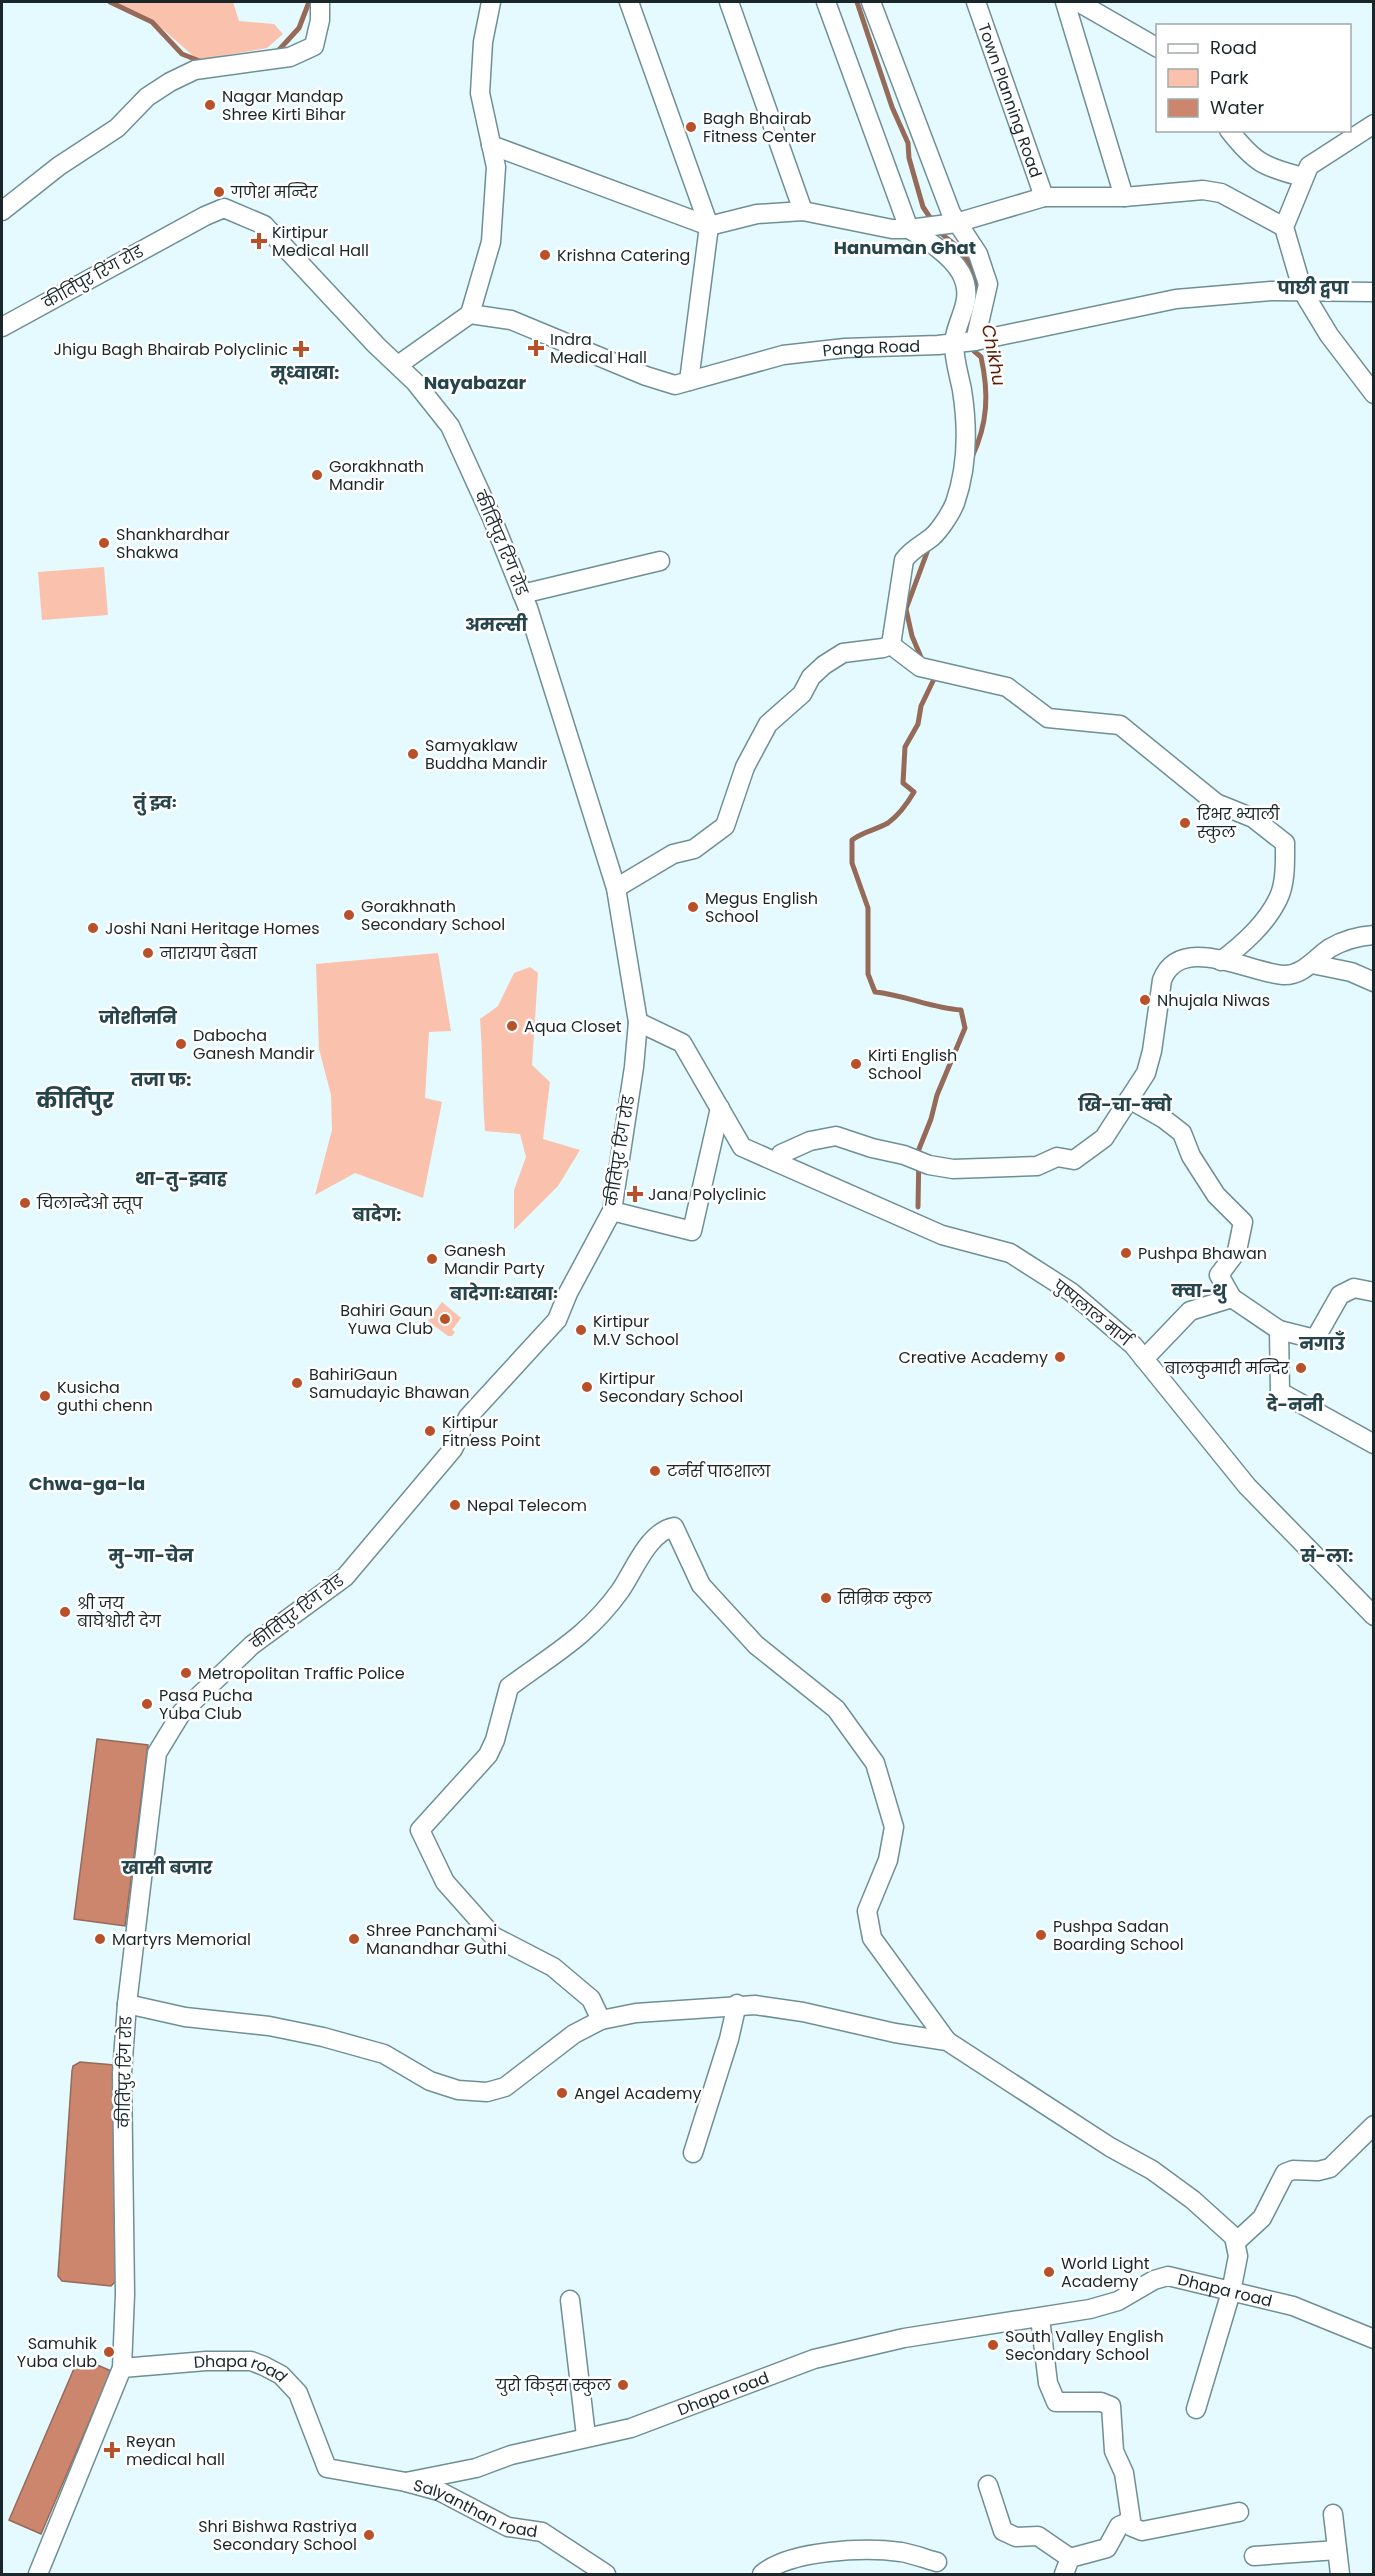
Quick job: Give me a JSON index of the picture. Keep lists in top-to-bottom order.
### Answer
{
  "streets": {
    "street": [
      "Town Planning Road",
      "कीर्तिपुर रिंग रोड",
      "Panga Road",
      "पुष्पलाल मार्ग",
      "Dhapa road",
      "Salyanthan road"
    ]
  },
  "crossings": [
    ["कीर्तिपुर रिंग रोड", "पुष्पलाल मार्ग"],
    ["कीर्तिपुर रिंग रोड", "Dhapa road"],
    ["Dhapa road", "Salyanthan road"]
  ],
  "districts": [
    "Hanuman Ghat",
    "पाछी द्वपा",
    "मूध्वाखा:",
    "Nayabazar",
    "अमल्सी",
    "तुं झ्वः",
    "जोशीननि",
    "तजा फ:",
    "कीर्तिपुर",
    "खि-चा-क्वो",
    "था-तु-झ्वाह",
    "बादेग:",
    "क्वा-थु",
    "बादेगाःध्वाखाः",
    "नगाउँ",
    "दे-ननी",
    "Chwa-ga-la",
    "मु-गा-चेन",
    "सं-ला:",
    "खासी बजार"
  ],
  "water": ["Chikhu"],
  "places": {
    "other": [
      "Nagar Mandap Shree Kirti Bihar",
      "Bagh Bhairab Fitness Center",
      "गणेश मन्दिर",
      "Krishna Catering",
      "Gorakhnath Mandir",
      "Shankhardhar Shakwa",
      "Samyaklaw Buddha Mandir",
      "रिभर भ्याली स्कुल",
      "Megus English School",
      "Gorakhnath Secondary School",
      "Joshi Nani Heritage Homes",
      "नारायण देबता",
      "Nhujala Niwas",
      "Aqua Closet",
      "Dabocha Ganesh Mandir",
      "Kirti English School",
      "चिलान्देओ स्तूप",
      "Pushpa Bhawan",
      "Ganesh Mandir Party",
      "Bahiri Gaun Yuwa Club",
      "Kirtipur M.V School",
      "Creative Academy",
      "बालकुमारी मन्दिर",
      "BahiriGaun Samudayic Bhawan",
      "Kirtipur Secondary School",
      "Kusicha guthi chenn",
      "Kirtipur Fitness Point",
      "टर्नर्स पाठशाला",
      "Nepal Telecom",
      "सिम्रिक स्कुल",
      "श्री जय बाघेश्वोरी देग",
      "Metropolitan Traffic Police",
      "Pasa Pucha Yuba Club",
      "Pushpa Sadan Boarding School",
      "Martyrs Memorial",
      "Shree Panchami Manandhar Guthi",
      "Angel Academy",
      "World Light Academy",
      "South Valley English Secondary School",
      "Samuhik Yuba club",
      "युरो किड्स स्कुल",
      "Shri Bishwa Rastriya Secondary School"
    ],
    "health": [
      "Kirtipur Medical Hall",
      "Indra Medical Hall",
      "Jhigu Bagh Bhairab Polyclinic",
      "Jana Polyclinic",
      "Reyan medical hall"
    ]
  },
  "legend": ["Road", "Park", "Water"]
}
